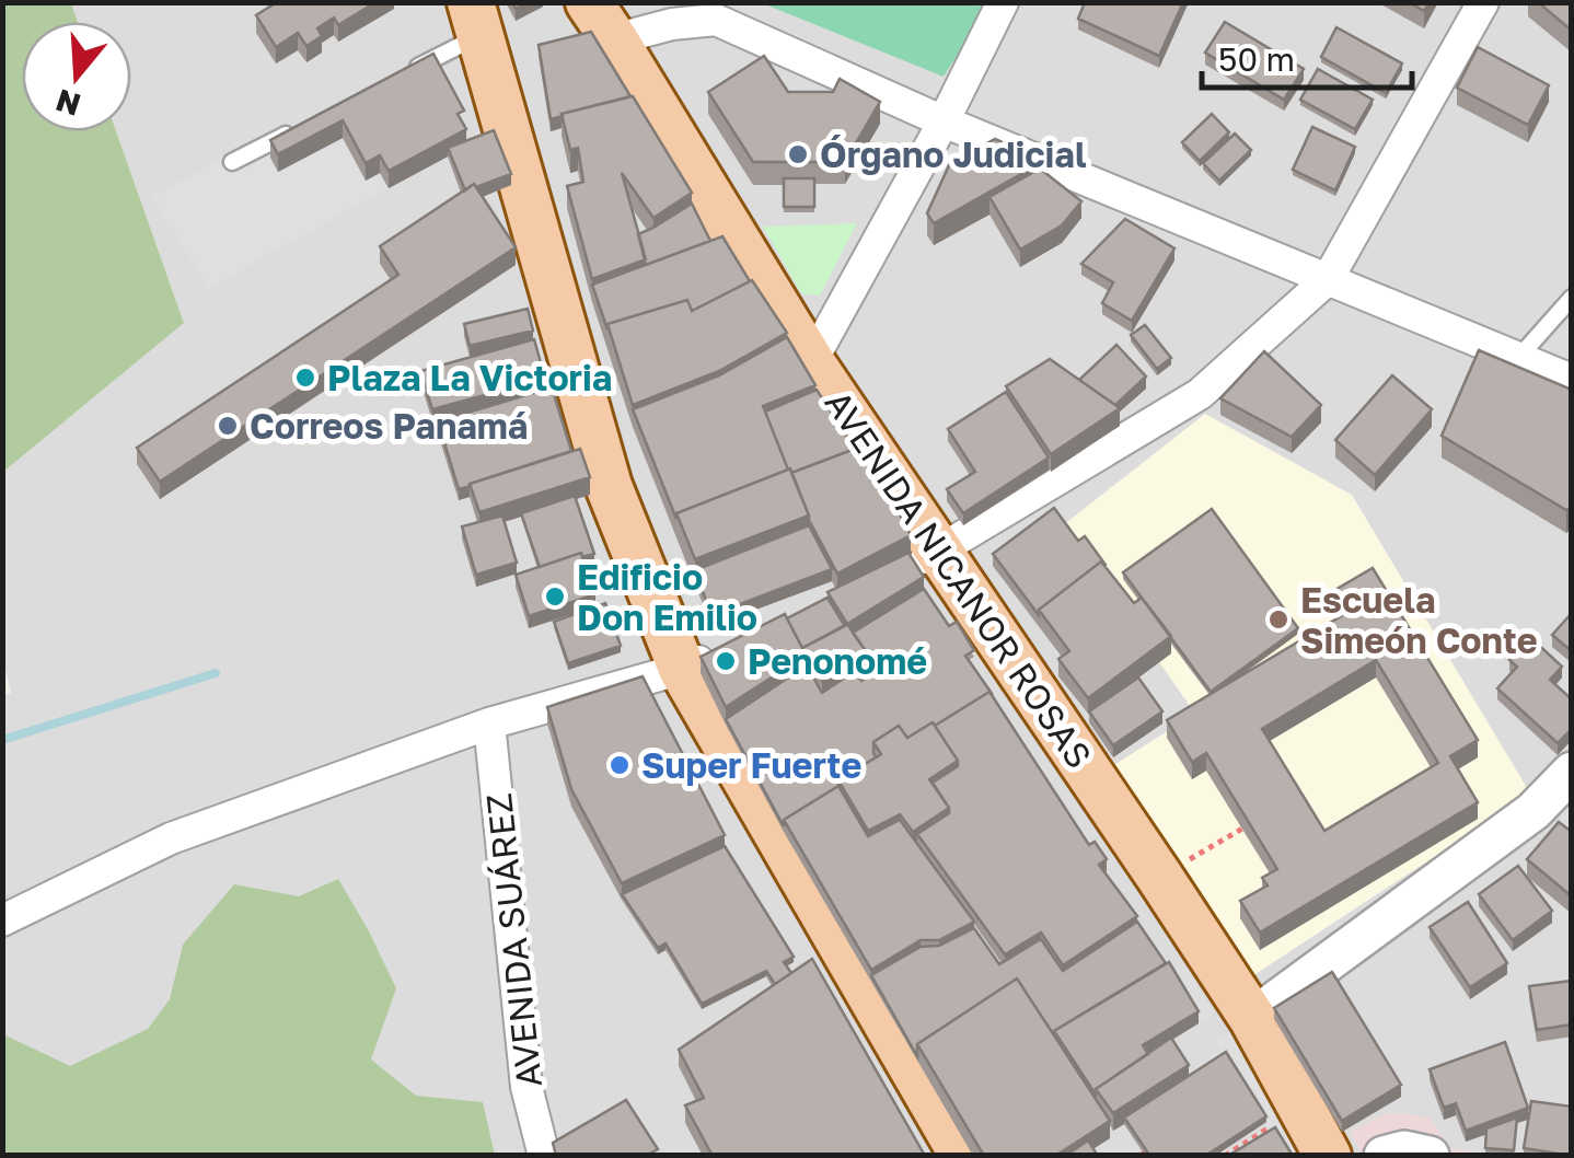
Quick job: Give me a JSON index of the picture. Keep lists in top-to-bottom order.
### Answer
{
  "streets": {
    "main road": ["AVENIDA NICANOR ROSAS"],
    "street": ["AVENIDA SUÁREZ"]
  },
  "places": [
    "Órgano Judicial",
    "Plaza La Victoria",
    "Correos Panamá",
    "Edificio Don Emilio",
    "Escuela Simeón Conte",
    "Penonomé",
    "Super Fuerte"
  ],
  "scale_bar": "50 m",
  "north": "bottom"
}
